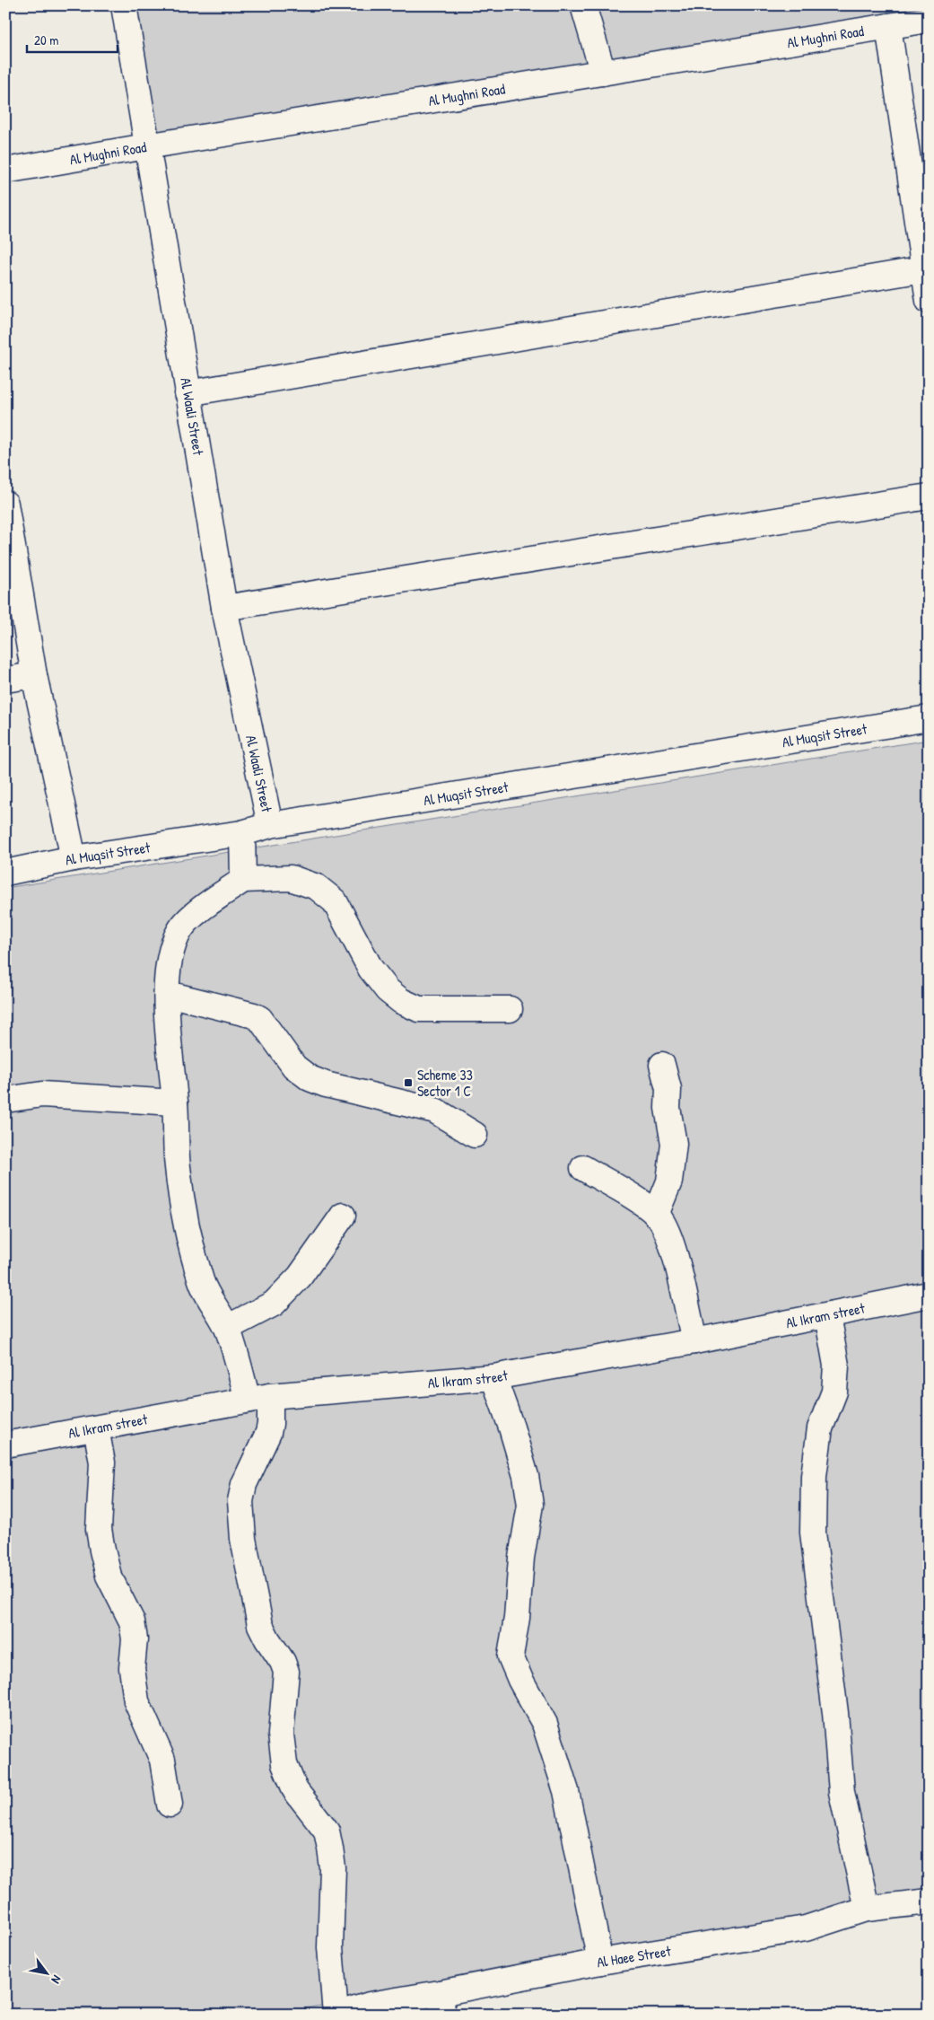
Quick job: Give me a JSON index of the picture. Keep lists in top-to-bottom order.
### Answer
{
  "streets": {
    "street": [
      "Al Mughni Road",
      "Al Waali Street",
      "Al Muqsit Street",
      "Al Ikram street",
      "Al Haee Street"
    ]
  },
  "crossings": [
    ["Al Mughni Road", "Al Waali Street"],
    ["Al Waali Street", "Al Muqsit Street"]
  ],
  "places": {
    "transit": ["Scheme 33 Sector 1 C"]
  },
  "scale_bar": "20 m",
  "north": "bottom right"
}
